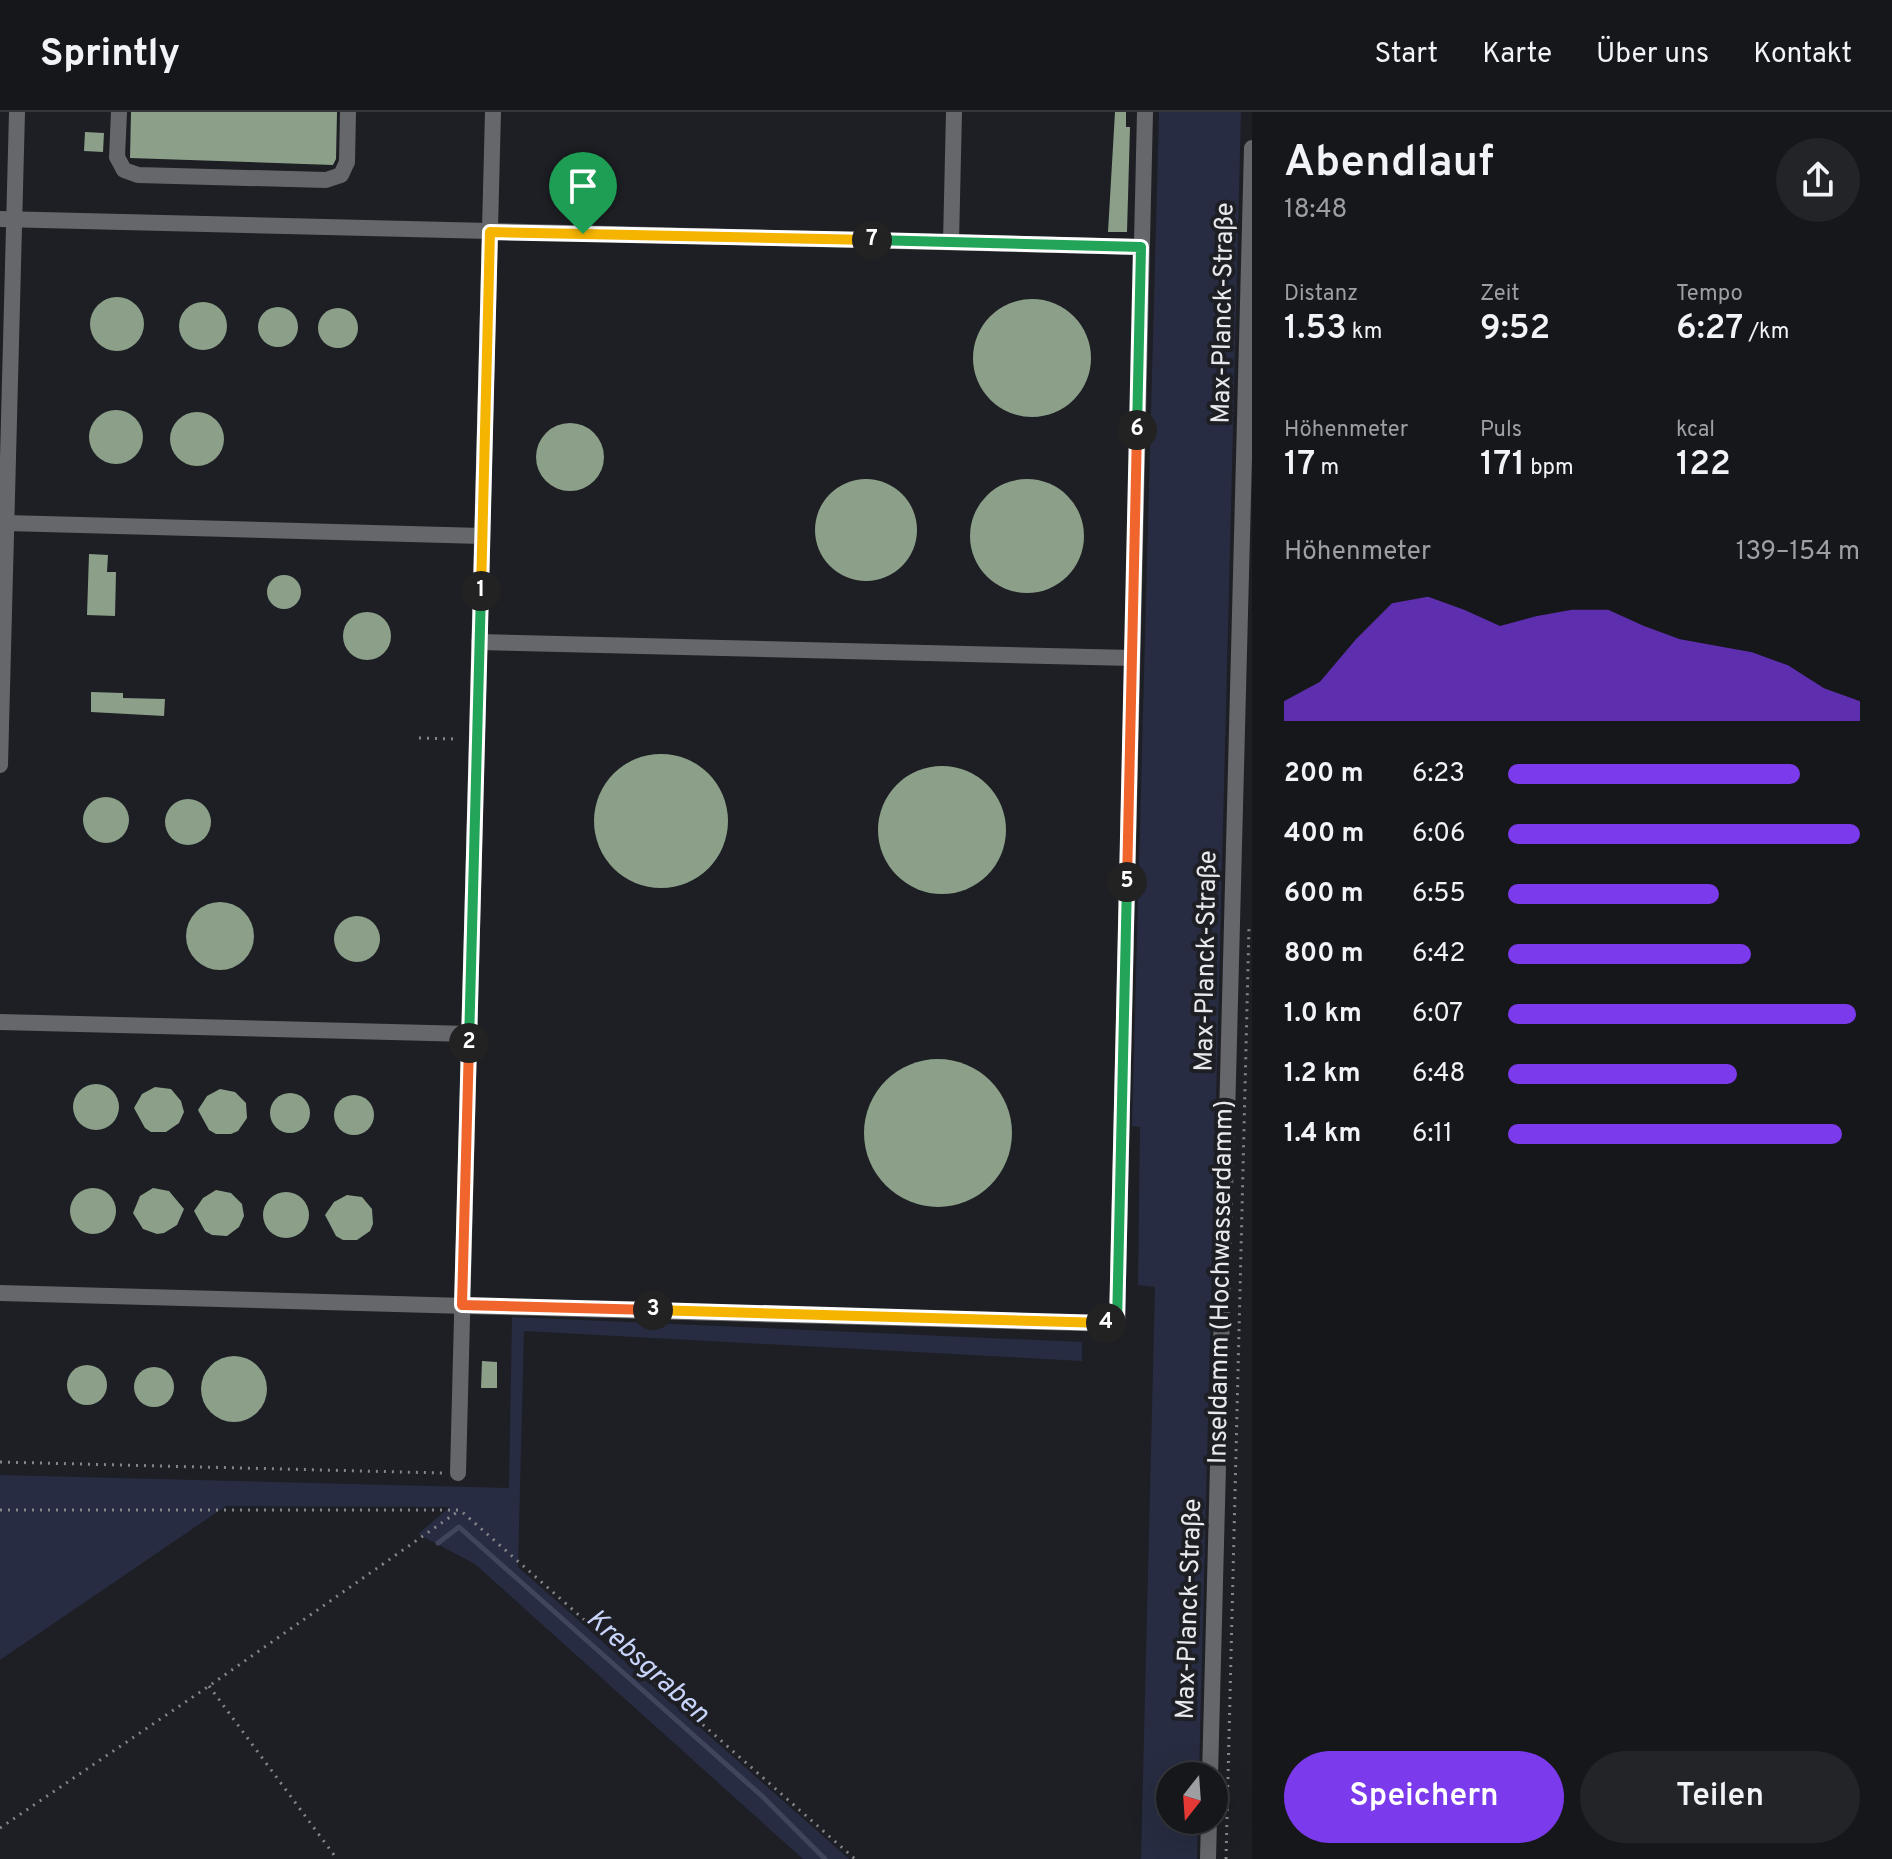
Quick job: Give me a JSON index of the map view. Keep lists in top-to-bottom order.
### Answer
{
  "streets": {
    "street": ["Max-Planck-Straße"],
    "path": ["Inseldamm (Hochwasserdamm)"]
  },
  "water": ["Krebsgraben"],
  "north": "bottom",
  "page": {
    "header": "Sprintly",
    "nav": [
      "Start",
      "Karte",
      "Über uns",
      "Kontakt"
    ],
    "heading": ["Abendlauf", "18:48"],
    "pins": [
      "7",
      "6",
      "1",
      "5",
      "2",
      "3",
      "4"
    ],
    "stats": [
      ["Distanz", "1.53 km"],
      ["Zeit", "9:52"],
      ["Tempo", "6:27 /km"],
      ["Höhenmeter", "17 m"],
      ["Puls", "171 bpm"],
      ["kcal", "122"]
    ],
    "chart": ["Höhenmeter", "139–154 m"],
    "list": [
      {
        "name": "200 m",
        "note": "6:23"
      },
      {
        "name": "400 m",
        "note": "6:06"
      },
      {
        "name": "600 m",
        "note": "6:55"
      },
      {
        "name": "800 m",
        "note": "6:42"
      },
      {
        "name": "1.0 km",
        "note": "6:07"
      },
      {
        "name": "1.2 km",
        "note": "6:48"
      },
      {
        "name": "1.4 km",
        "note": "6:11"
      }
    ],
    "buttons": ["Speichern", "Teilen"]
  }
}
